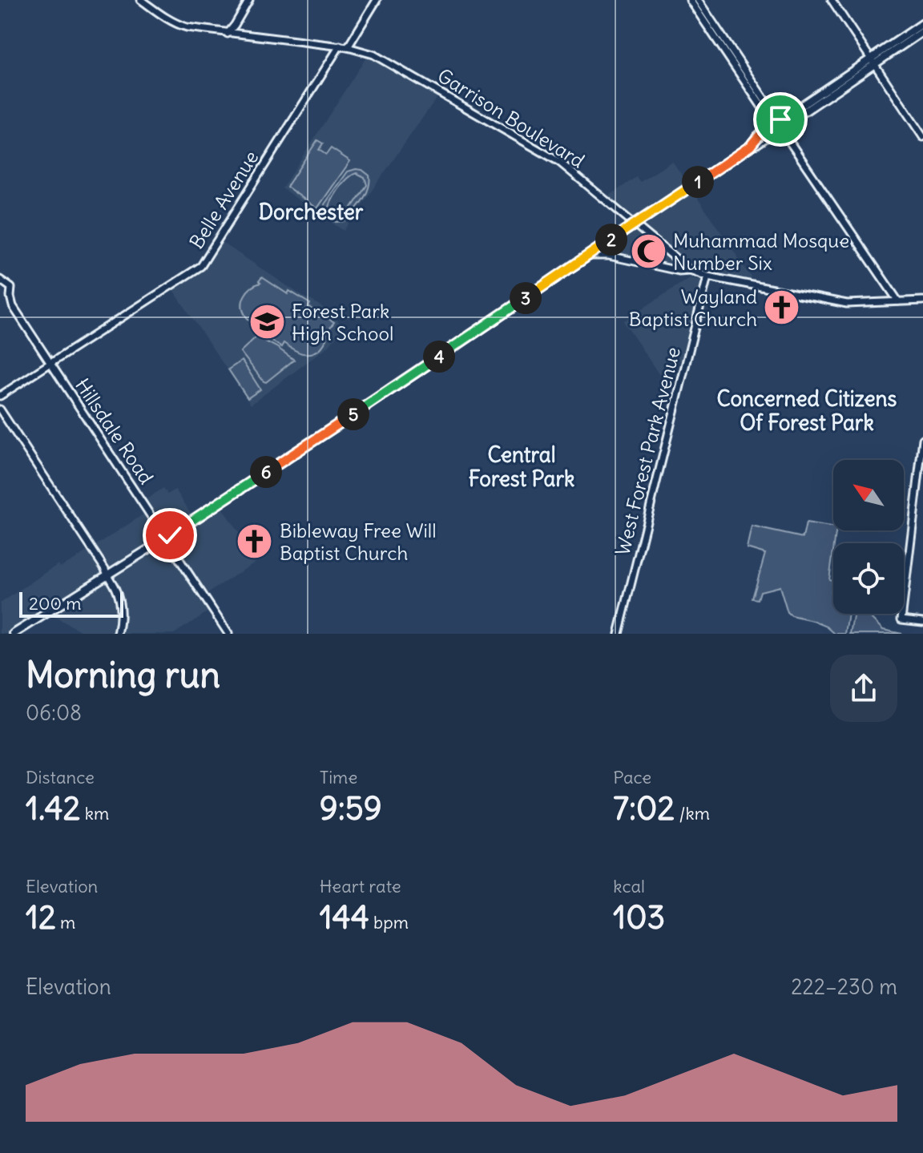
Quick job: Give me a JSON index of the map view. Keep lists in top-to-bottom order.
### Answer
{
  "streets": {
    "street": [
      "Garrison Boulevard",
      "Belle Avenue",
      "Hillsdale Road",
      "West Forest Park Avenue"
    ]
  },
  "crossings": [
    ["Garrison Boulevard", "Belle Avenue"],
    ["Garrison Boulevard", "West Forest Park Avenue"],
    ["Belle Avenue", "Hillsdale Road"]
  ],
  "districts": ["Dorchester", "Concerned Citizens Of Forest Park", "Central Forest Park"],
  "places": {
    "mosque": ["Muhammad Mosque Number Six"],
    "church": ["Wayland Baptist Church", "Bibleway Free Will Baptist Church"],
    "school or university": ["Forest Park High School"]
  },
  "scale_bar": "200 m",
  "north": "top left",
  "page": {
    "pins": [
      "1",
      "2",
      "3",
      "4",
      "5",
      "6"
    ],
    "scale": "200 m",
    "heading": ["Morning run", "06:08"],
    "stats": [
      ["Distance", "1.42 km"],
      ["Time", "9:59"],
      ["Pace", "7:02 /km"],
      ["Elevation", "12 m"],
      ["Heart rate", "144 bpm"],
      ["kcal", "103"]
    ],
    "chart": ["Elevation", "222–230 m"]
  }
}
